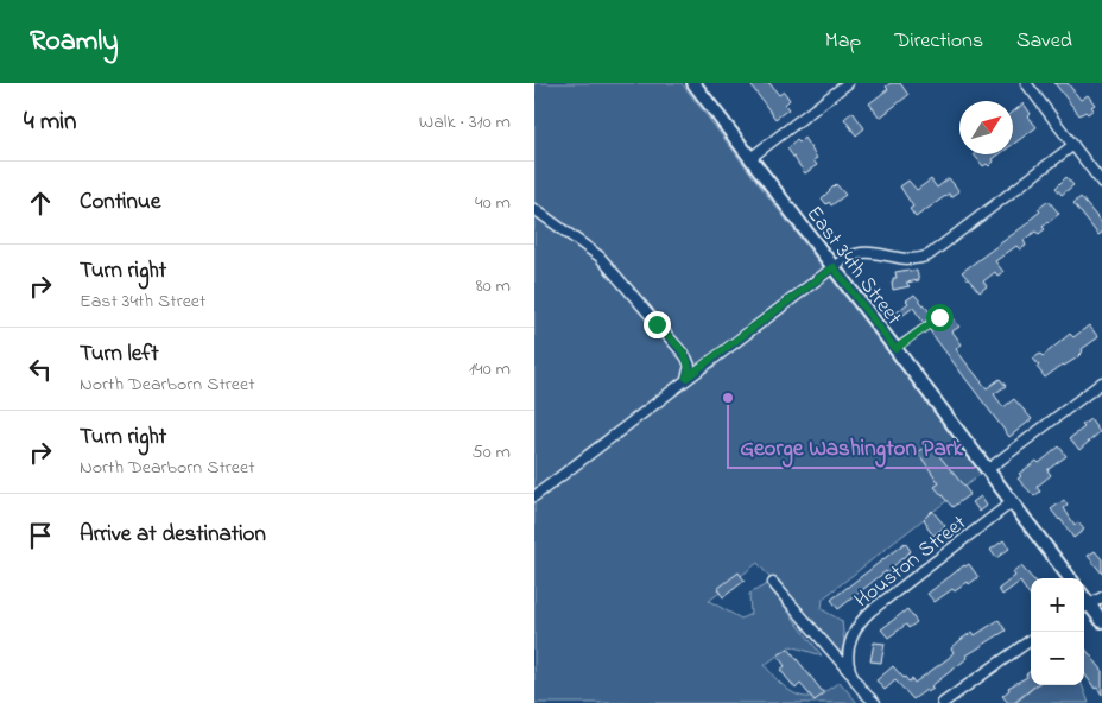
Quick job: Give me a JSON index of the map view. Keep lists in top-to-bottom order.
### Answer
{
  "streets": {
    "main road": ["East 34th Street"],
    "street": ["Houston Street"]
  },
  "crossings": [
    ["East 34th Street", "Houston Street"]
  ],
  "places": ["George Washington Park"],
  "north": "top right",
  "page": {
    "header": "Roamly",
    "nav": ["Map", "Directions", "Saved"],
    "heading": ["4 min", "Walk · 310 m"],
    "list": [
      ["Continue", "40 m"],
      ["Turn right", "East 34th Street", "80 m"],
      ["Turn left", "North Dearborn Street", "140 m"],
      ["Turn right", "North Dearborn Street", "50 m"],
      "Arrive at destination"
    ],
    "map_buttons": ["+", "−"]
  }
}
